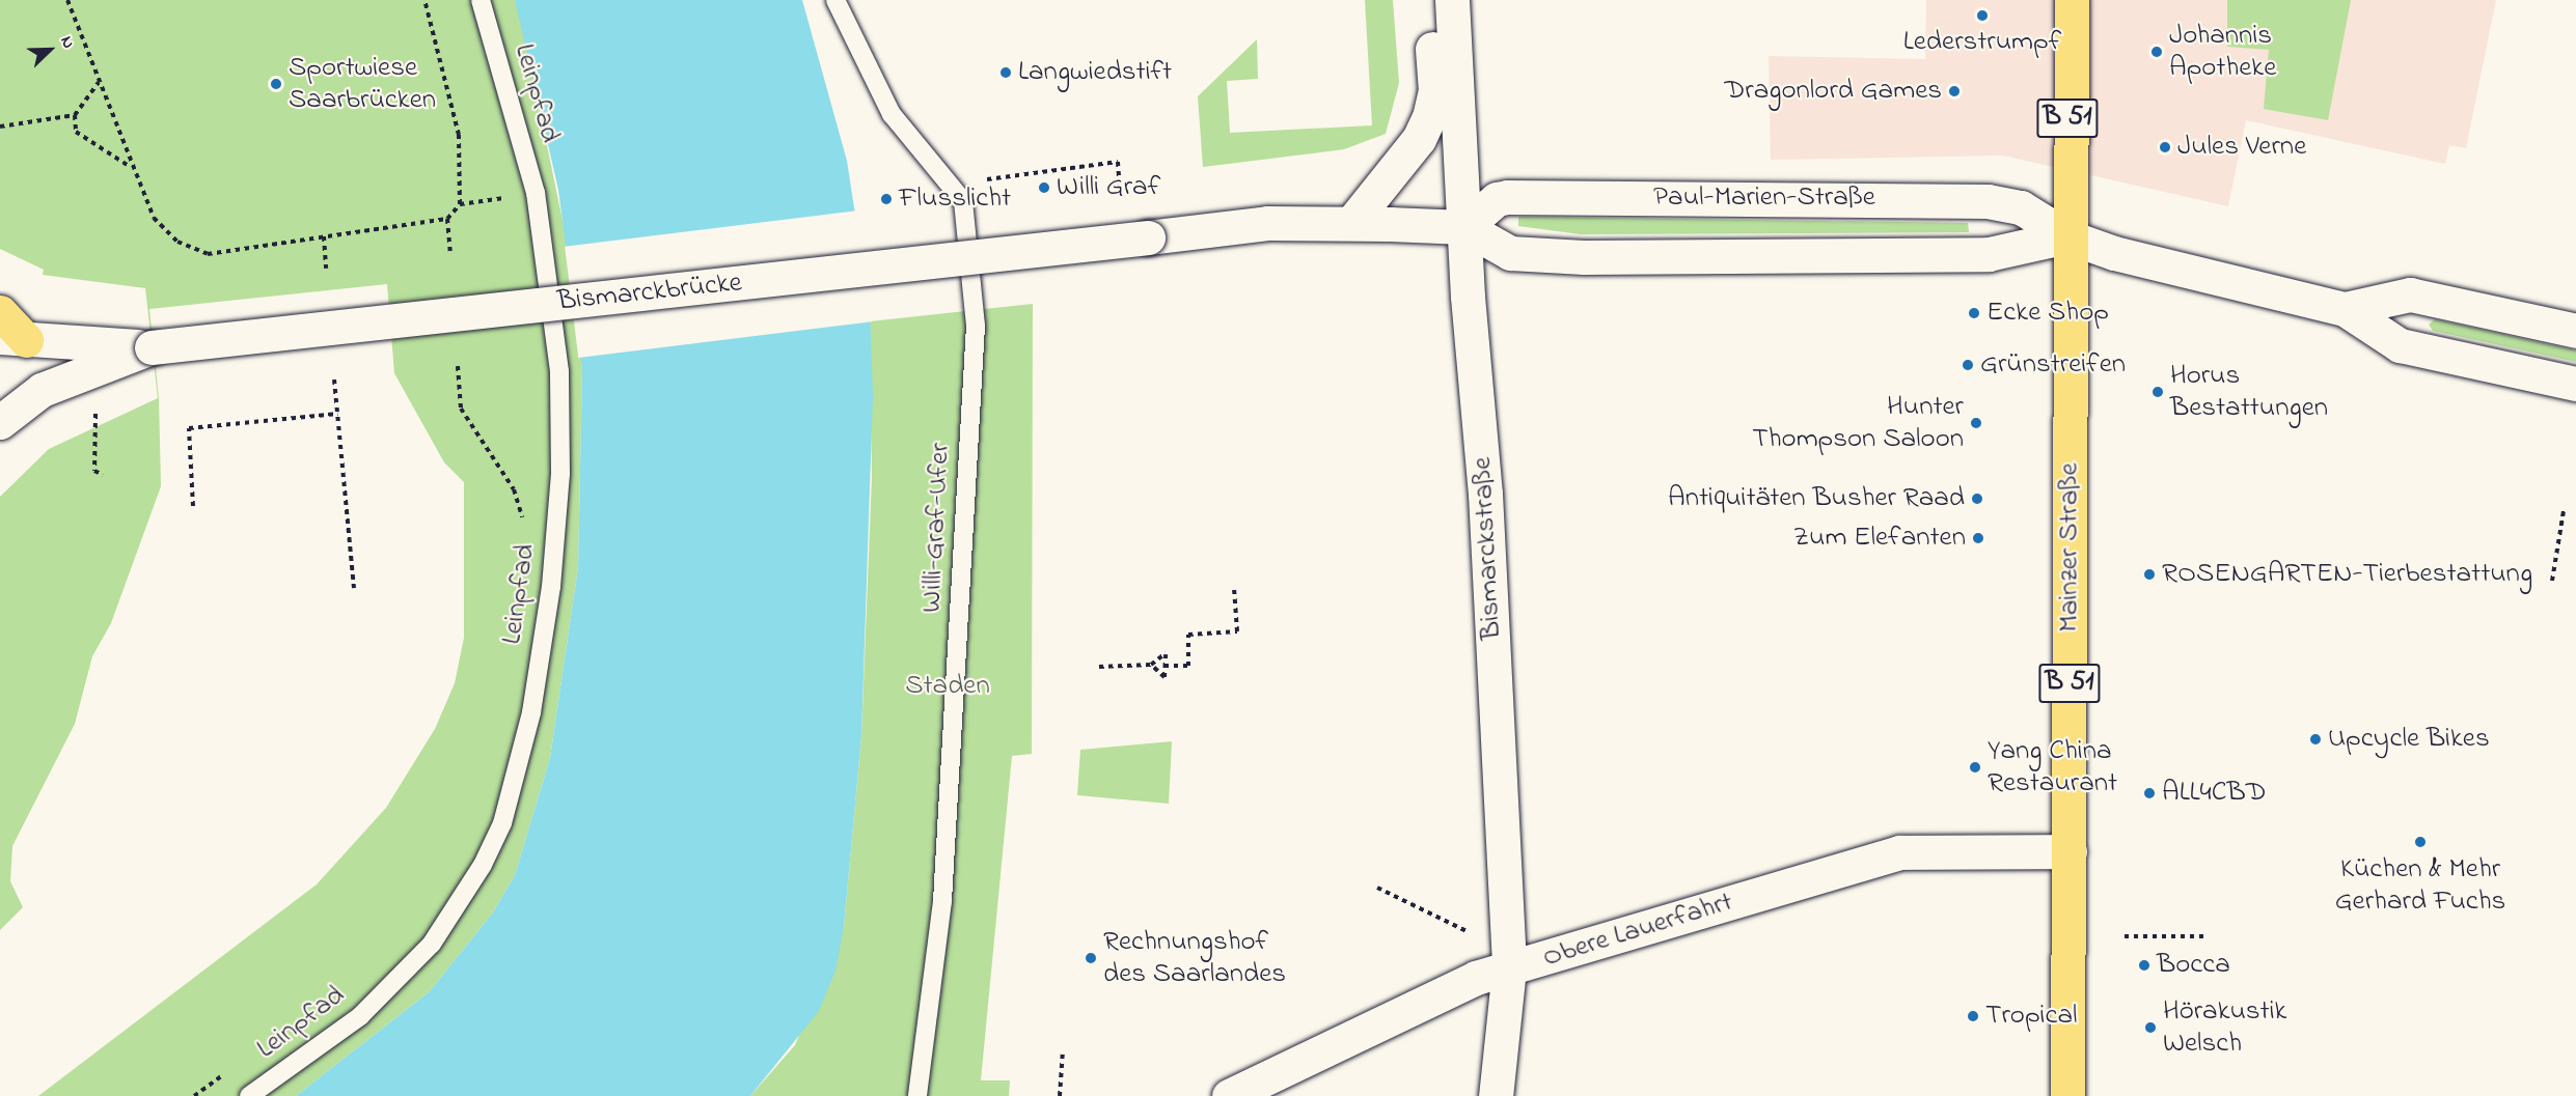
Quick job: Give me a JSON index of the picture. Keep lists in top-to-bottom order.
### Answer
{
  "streets": {
    "main road": [
      "B 51",
      "Paul-Marien-Straße",
      "Bismarckbrücke",
      "Mainzer Straße",
      "Bismarckstraße",
      "Obere Lauerfahrt"
    ],
    "lane": ["Leinpfad", "Willi-Graf-Ufer"]
  },
  "crossings": [
    ["Paul-Marien-Straße", "Bismarckbrücke"],
    ["Paul-Marien-Straße", "Mainzer Straße"],
    ["Paul-Marien-Straße", "Bismarckstraße"],
    ["Mainzer Straße", "Obere Lauerfahrt"],
    ["Bismarckstraße", "Obere Lauerfahrt"]
  ],
  "parks": ["Staden"],
  "places": [
    "Lederstrumpf",
    "Johannis Apotheke",
    "Langwiedstift",
    "Sportwiese Saarbrücken",
    "Dragonlord Games",
    "Jules Verne",
    "Willi Graf",
    "Flusslicht",
    "Ecke Shop",
    "Grünstreifen",
    "Horus Bestattungen",
    "Hunter Thompson Saloon",
    "Antiquitäten Busher Raad",
    "Zum Elefanten",
    "ROSENGARTEN-Tierbestattung",
    "Upcycle Bikes",
    "Yang China Restaurant",
    "ALL4CBD",
    "Küchen & Mehr Gerhard Fuchs",
    "Rechnungshof des Saarlandes",
    "Bocca",
    "Tropical",
    "Hörakustik Welsch"
  ],
  "north": "top right"
}
